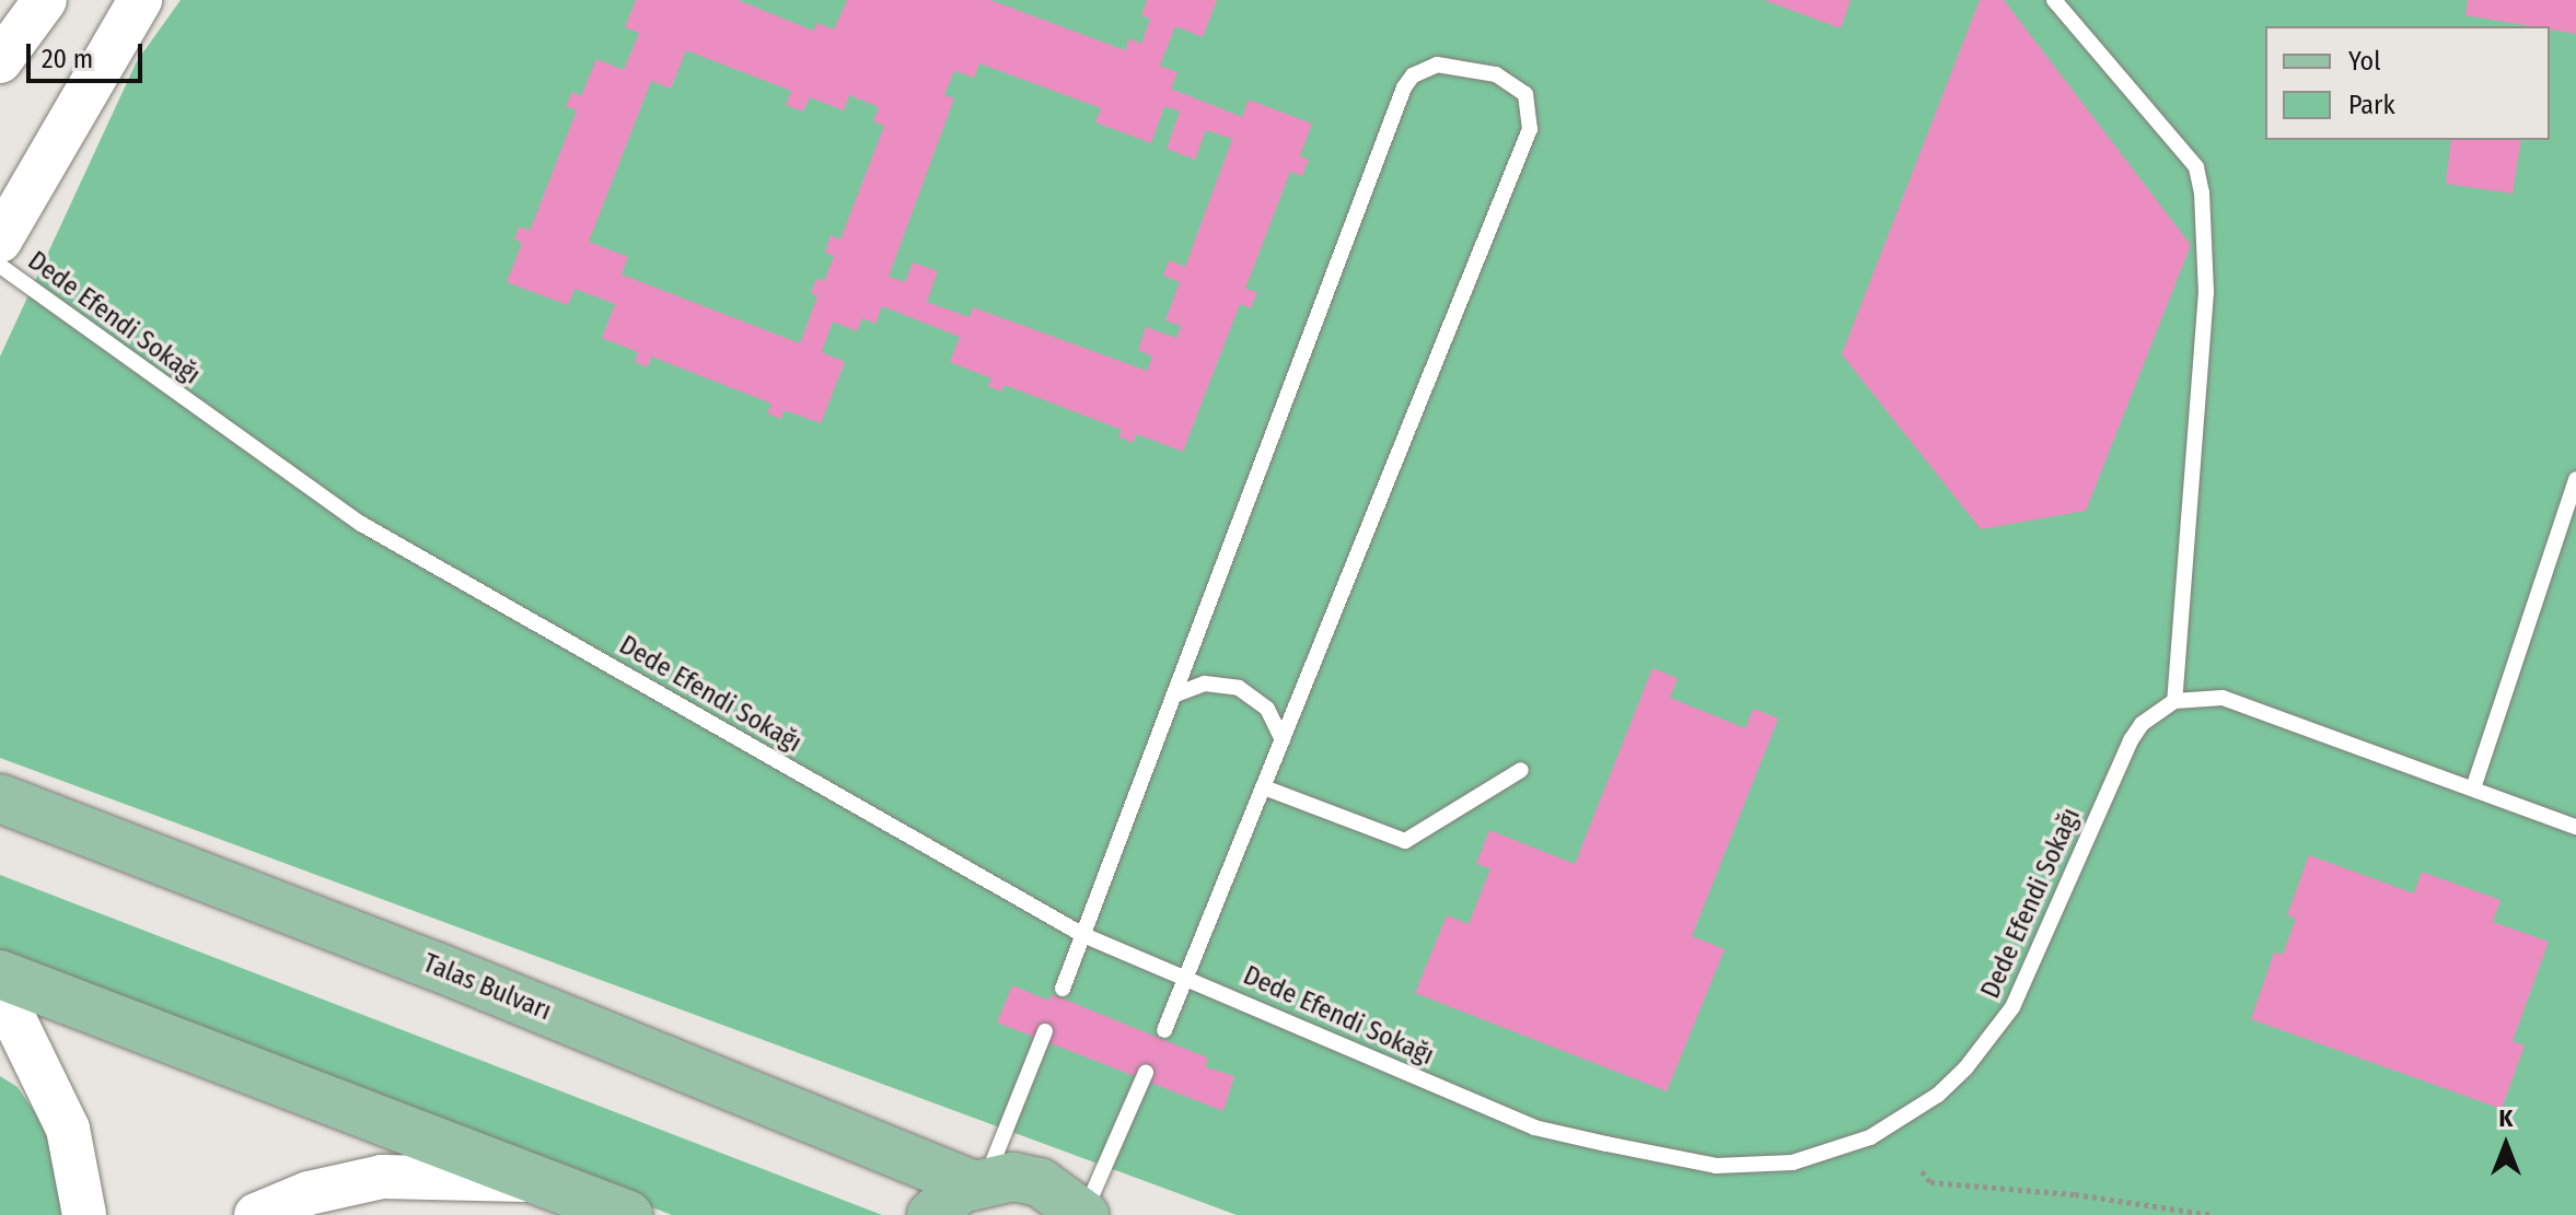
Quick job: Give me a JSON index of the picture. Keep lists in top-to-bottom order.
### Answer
{
  "streets": {
    "main road": ["Talas Bulvarı"],
    "lane": ["Dede Efendi Sokağı"]
  },
  "legend": ["Yol", "Park"],
  "scale_bar": "20 m",
  "north": "top"
}
